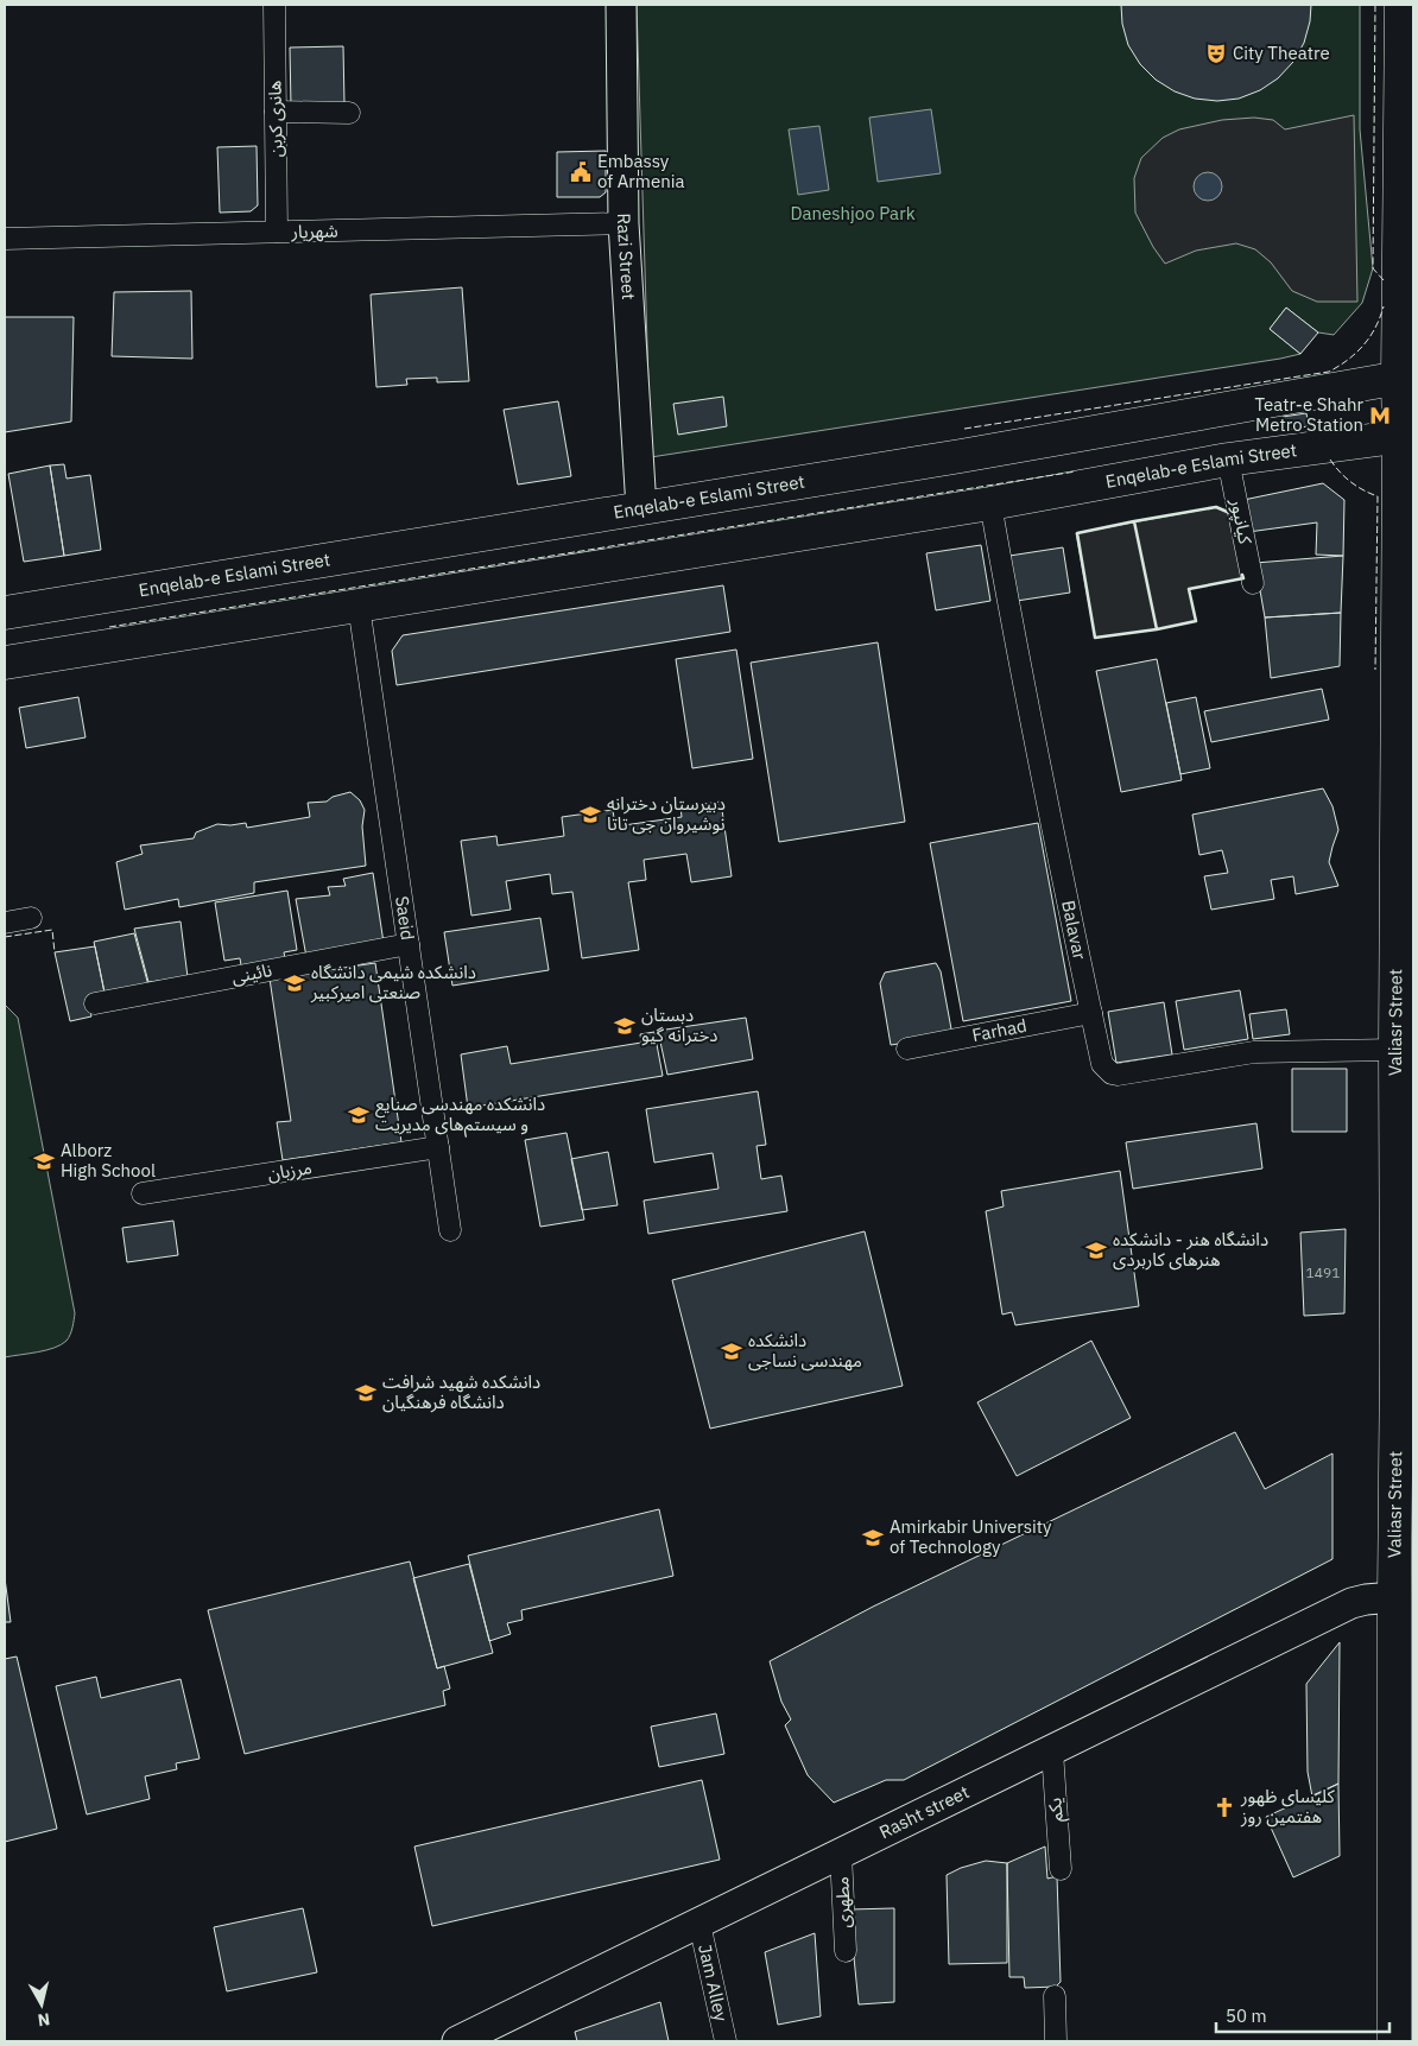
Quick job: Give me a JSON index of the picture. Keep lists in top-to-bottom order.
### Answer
{
  "streets": {
    "main road": ["Enqelab-e Eslami Street", "Valiasr Street"],
    "street": [
      "هانری کربن",
      "شهریار",
      "Razi Street",
      "کیانپور",
      "Saeid",
      "Balavar",
      "نائینی",
      "Farhad",
      "مرزبان",
      "یکم",
      "Rasht street",
      "مطهری",
      "Jam Alley"
    ]
  },
  "crossings": [
    ["هانری کربن", "شهریار"],
    ["شهریار", "Razi Street"],
    ["Razi Street", "Enqelab-e Eslami Street"],
    ["Enqelab-e Eslami Street", "کیانپور"],
    ["Enqelab-e Eslami Street", "Saeid"],
    ["Enqelab-e Eslami Street", "Balavar"],
    ["Enqelab-e Eslami Street", "Valiasr Street"],
    ["Saeid", "نائینی"],
    ["Saeid", "مرزبان"],
    ["Balavar", "Valiasr Street"],
    ["Balavar", "Farhad"],
    ["Valiasr Street", "Rasht street"],
    ["یکم", "Rasht street"],
    ["Rasht street", "مطهری"],
    ["Rasht street", "Jam Alley"]
  ],
  "parks": ["Daneshjoo Park"],
  "places": {
    "theatre": ["City Theatre"],
    "public building": ["Embassy of Armenia"],
    "metro station": ["Teatr-e Shahr Metro Station"],
    "school or university": [
      "دبیرستان دخترانه نوشیروان جی تاتا",
      "دانشکده شیمی دانشگاه صنعتی امیرکبیر",
      "دبستان دخترانه گیو",
      "دانشکده مهندسی صنایع و سیستم‌های مدیریت",
      "Alborz High School",
      "دانشگاه هنر - دانشکده هنرهای کاربردی",
      "دانشکده مهندسی نساجی",
      "دانشکده شهید شرافت دانشگاه فرهنگیان",
      "Amirkabir University of Technology"
    ],
    "church": ["کلیسای ظهور هفتمین روز"]
  },
  "house_numbers": ["1491"],
  "scale_bar": "50 m",
  "north": "bottom"
}
